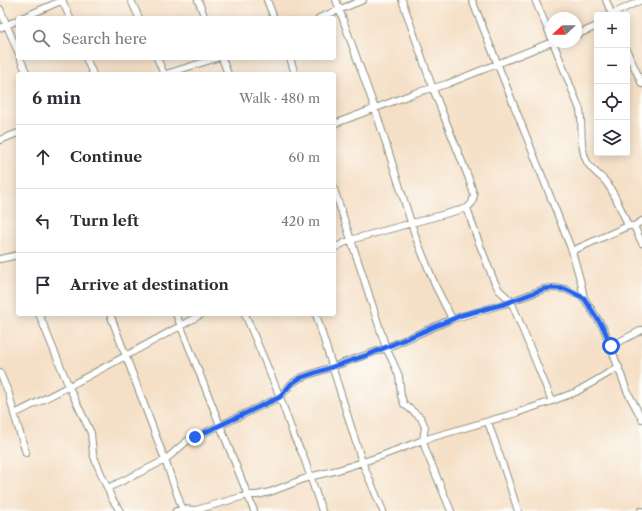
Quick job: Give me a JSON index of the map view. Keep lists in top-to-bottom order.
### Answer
{
  "north": "left",
  "page": {
    "map_buttons": ["+", "−"],
    "search": "Search here",
    "heading": ["6 min", "Walk · 480 m"],
    "list": [
      ["Continue", "60 m"],
      ["Turn left", "420 m"],
      "Arrive at destination"
    ]
  }
}
